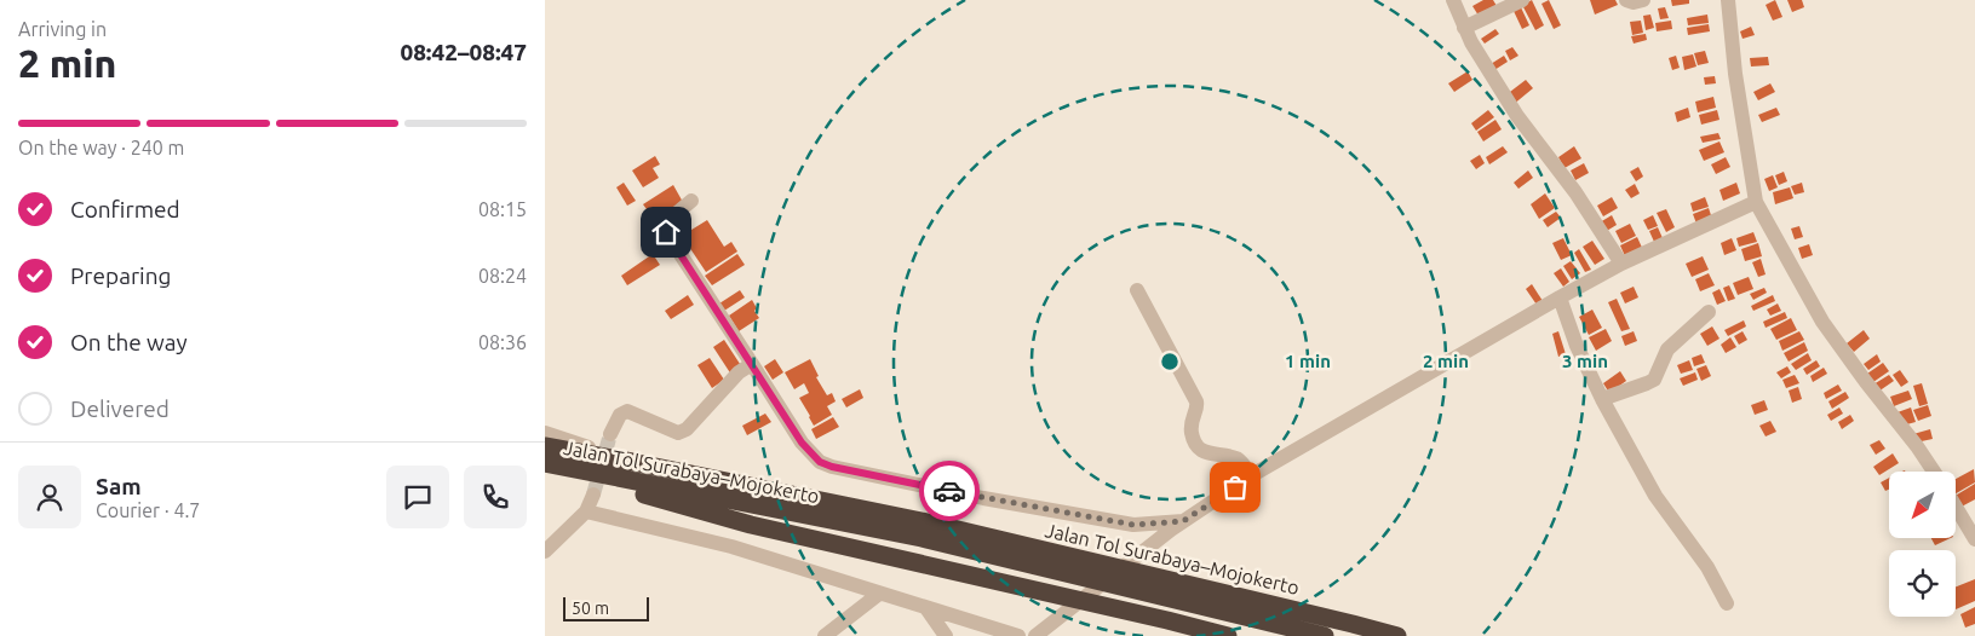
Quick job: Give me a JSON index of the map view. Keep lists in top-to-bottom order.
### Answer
{
  "streets": {
    "highway": ["Jalan Tol Surabaya–Mojokerto"]
  },
  "scale_bar": "50 m",
  "north": "bottom left",
  "page": {
    "heading": ["2 min", "Arriving in", "08:42–08:47"],
    "panel": ["Sam", "Courier · 4.7"],
    "bar": "On the way · 240 m",
    "list": [
      ["Confirmed", "08:15"],
      ["Preparing", "08:24"],
      ["On the way", "08:36"],
      "Delivered"
    ],
    "scale": "50 m"
  },
  "rings": ["1 min", "2 min", "3 min"]
}
